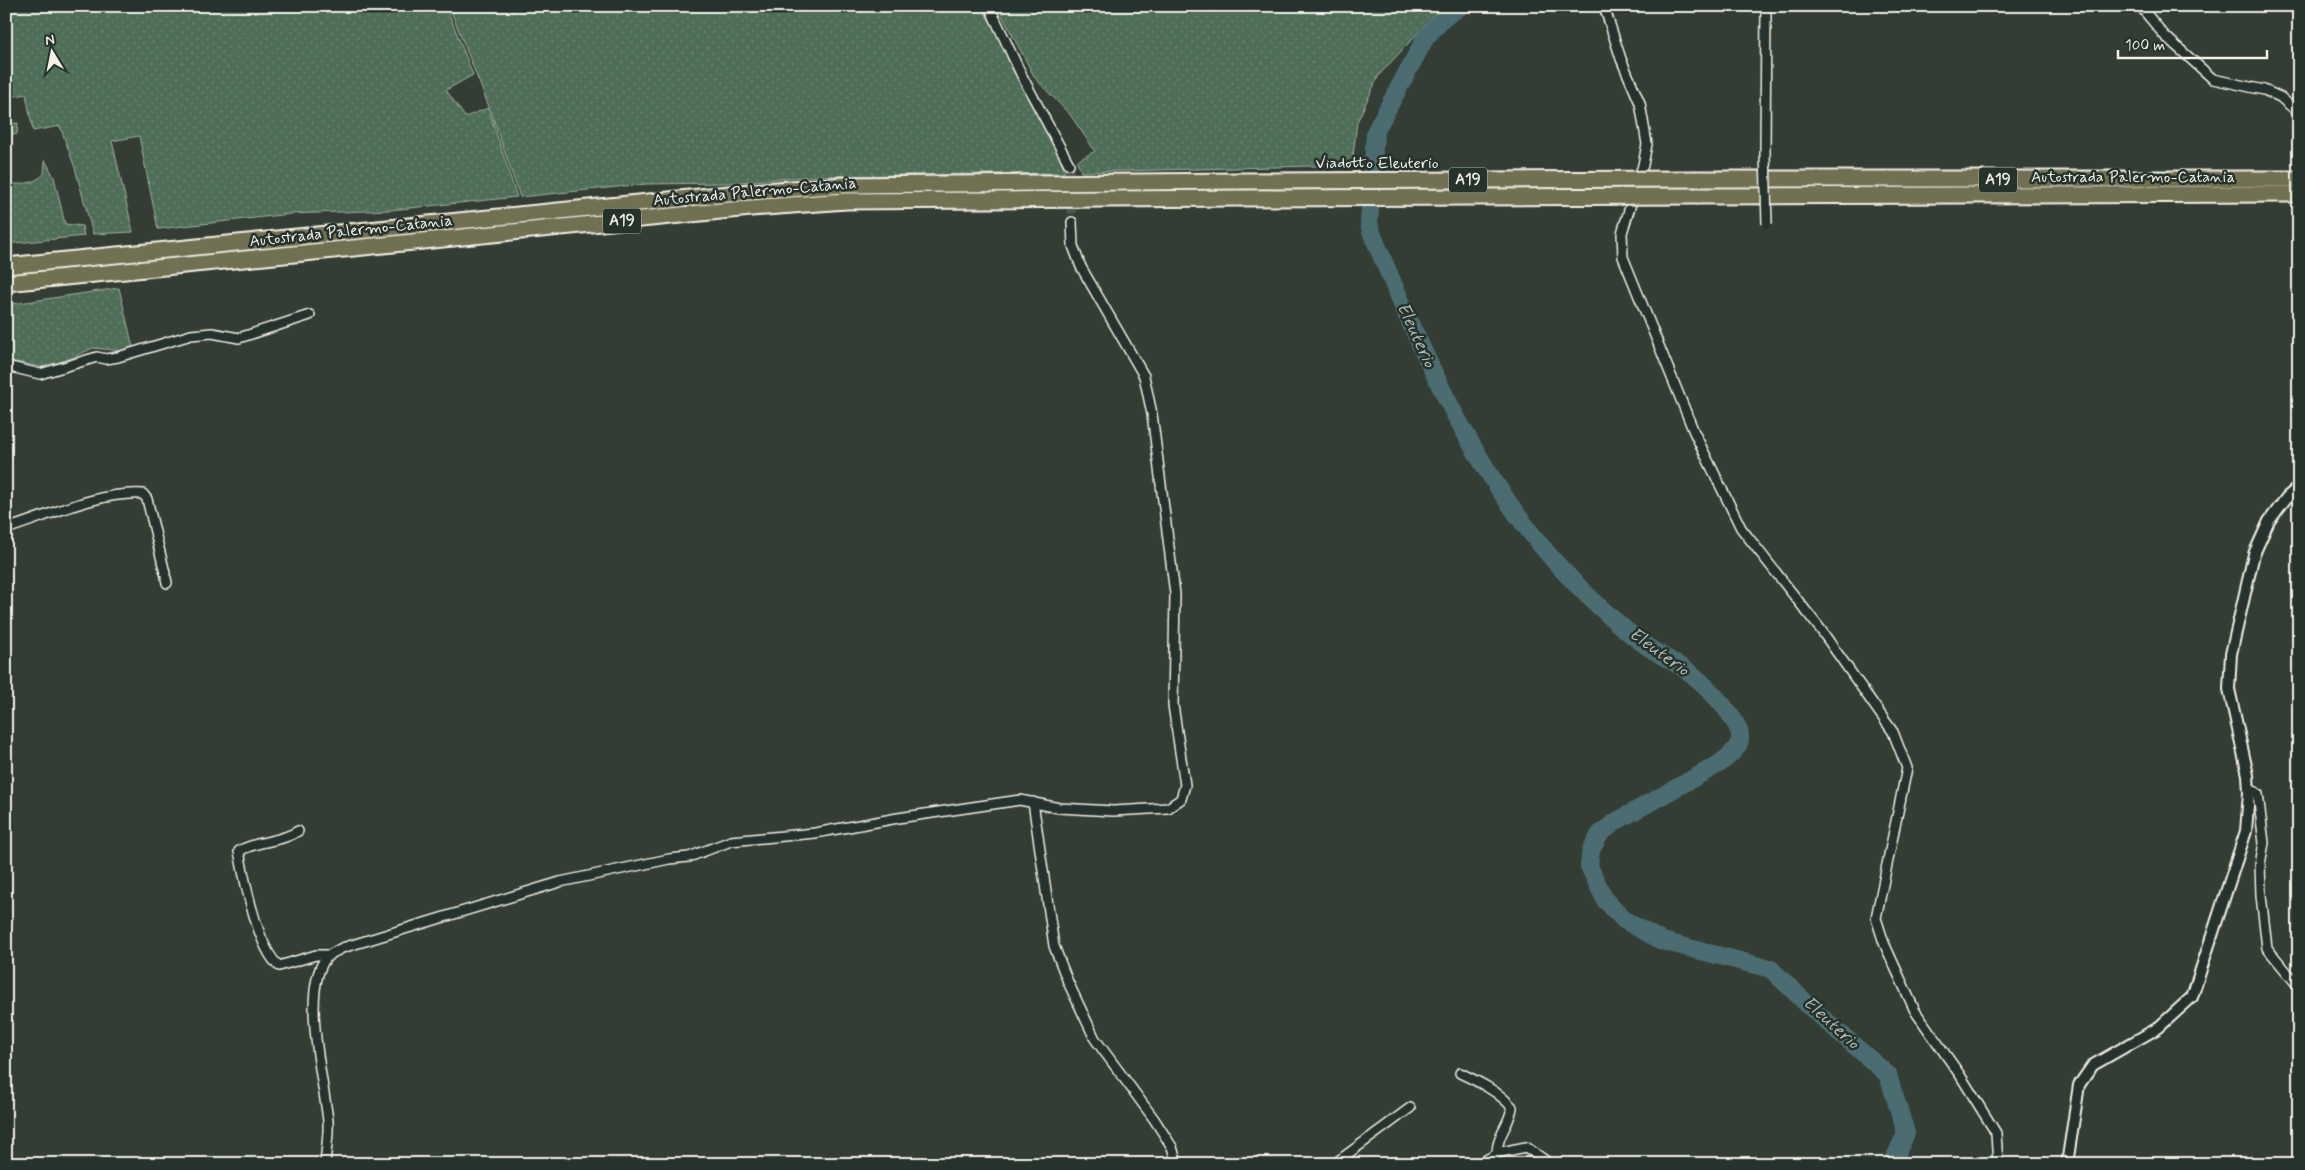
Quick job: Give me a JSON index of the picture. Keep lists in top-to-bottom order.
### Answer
{
  "streets": {
    "highway": ["Viadotto Eleuterio", "Autostrada Palermo-Catania", "A19"]
  },
  "crossings": [
    ["Viadotto Eleuterio", "Autostrada Palermo-Catania"]
  ],
  "water": ["Eleuterio"],
  "scale_bar": "100 m",
  "north": "top"
}
